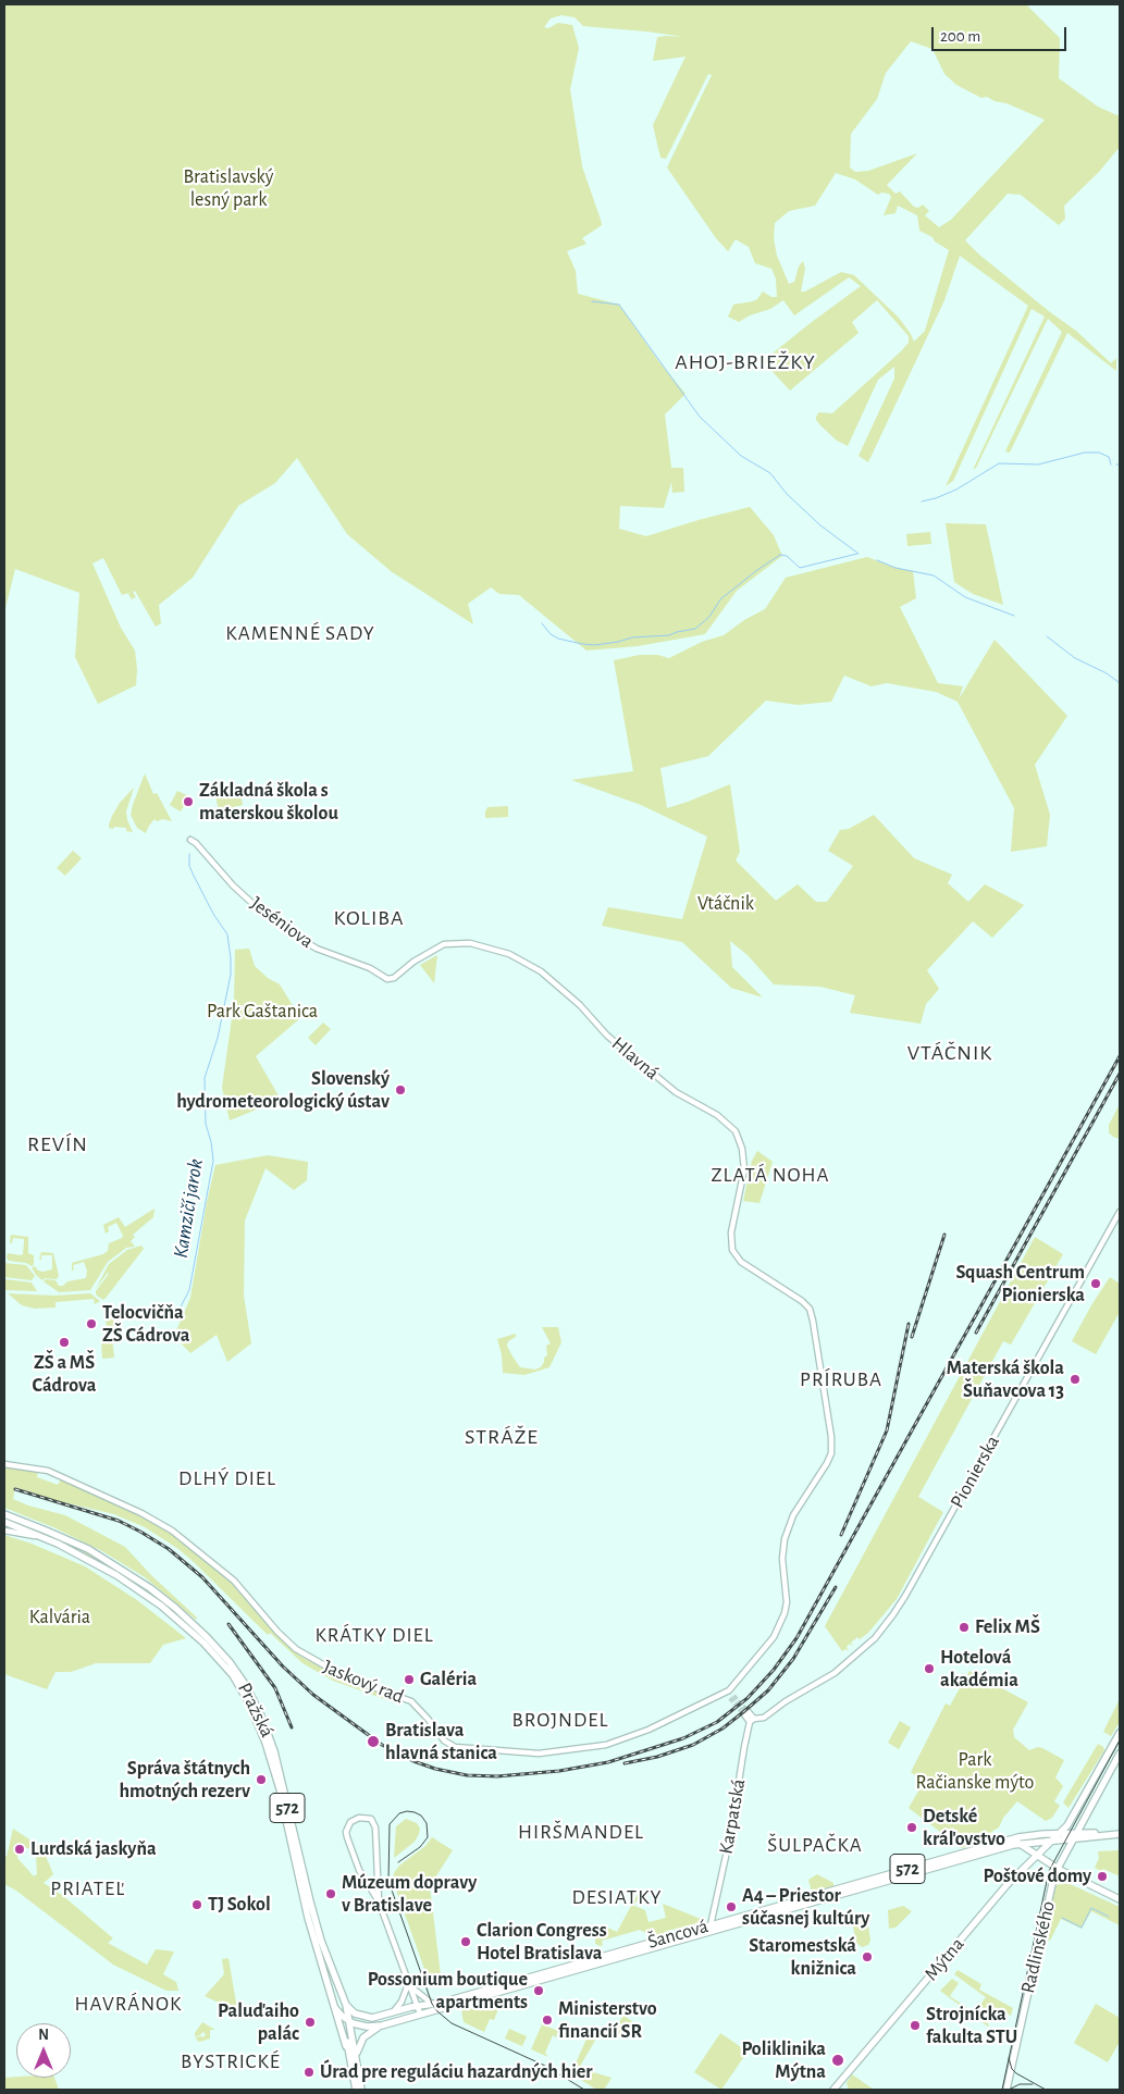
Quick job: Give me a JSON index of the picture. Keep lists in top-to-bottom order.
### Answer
{
  "streets": {
    "main road": [
      "Pražská",
      "572",
      "Šancová",
      "Radlinského",
      "Mýtna"
    ],
    "street": [
      "Jeséniova",
      "Hlavná",
      "Pionierska",
      "Jaskový rad",
      "Karpatská"
    ]
  },
  "crossings": [
    ["Jeséniova", "Hlavná"],
    ["Hlavná", "Jaskový rad"],
    ["Pionierska", "Karpatská"],
    ["Pražská", "Šancová"],
    ["572", "Šancová"],
    ["572", "Radlinského"],
    ["572", "Mýtna"],
    ["Karpatská", "Šancová"]
  ],
  "districts": [
    "AHOJ-BRIEŽKY",
    "KAMENNÉ SADY",
    "KOLIBA",
    "VTÁČNIK",
    "REVÍN",
    "ZLATÁ NOHA",
    "PRÍRUBA",
    "STRÁŽE",
    "DLHÝ DIEL",
    "KRÁTKY DIEL",
    "BROJNDEL",
    "HIRŠMANDEL",
    "ŠULPAČKA",
    "PRIATEĽ",
    "DESIATKY",
    "HAVRÁNOK",
    "BYSTRICKÉ"
  ],
  "water": ["Kamzičí jarok"],
  "parks": [
    "Bratislavský lesný park",
    "Vtáčnik",
    "Park Gaštanica",
    "Kalvária",
    "Park Račianske mýto"
  ],
  "places": [
    "Základná škola s materskou školou",
    "Slovenský hydrometeorologický ústav",
    "Squash Centrum Pionierska",
    "Telocvičňa ZŠ Cádrova",
    "ZŠ a MŠ Cádrova",
    "Materská škola Šuňavcova 13",
    "Felix MŠ",
    "Hotelová akadémia",
    "Galéria",
    "Bratislava hlavná stanica",
    "Správa štátnych hmotných rezerv",
    "Detské kráľovstvo",
    "Lurdská jaskyňa",
    "Poštové domy",
    "Múzeum dopravy v Bratislave",
    "TJ Sokol",
    "A4 – Priestor súčasnej kultúry",
    "Clarion Congress Hotel Bratislava",
    "Staromestská knižnica",
    "Possonium boutique apartments",
    "Ministerstvo financií SR",
    "Paluďaiho palác",
    "Strojnícka fakulta STU",
    "Poliklinika Mýtna",
    "Úrad pre reguláciu hazardných hier"
  ],
  "scale_bar": "200 m",
  "north": "top"
}
